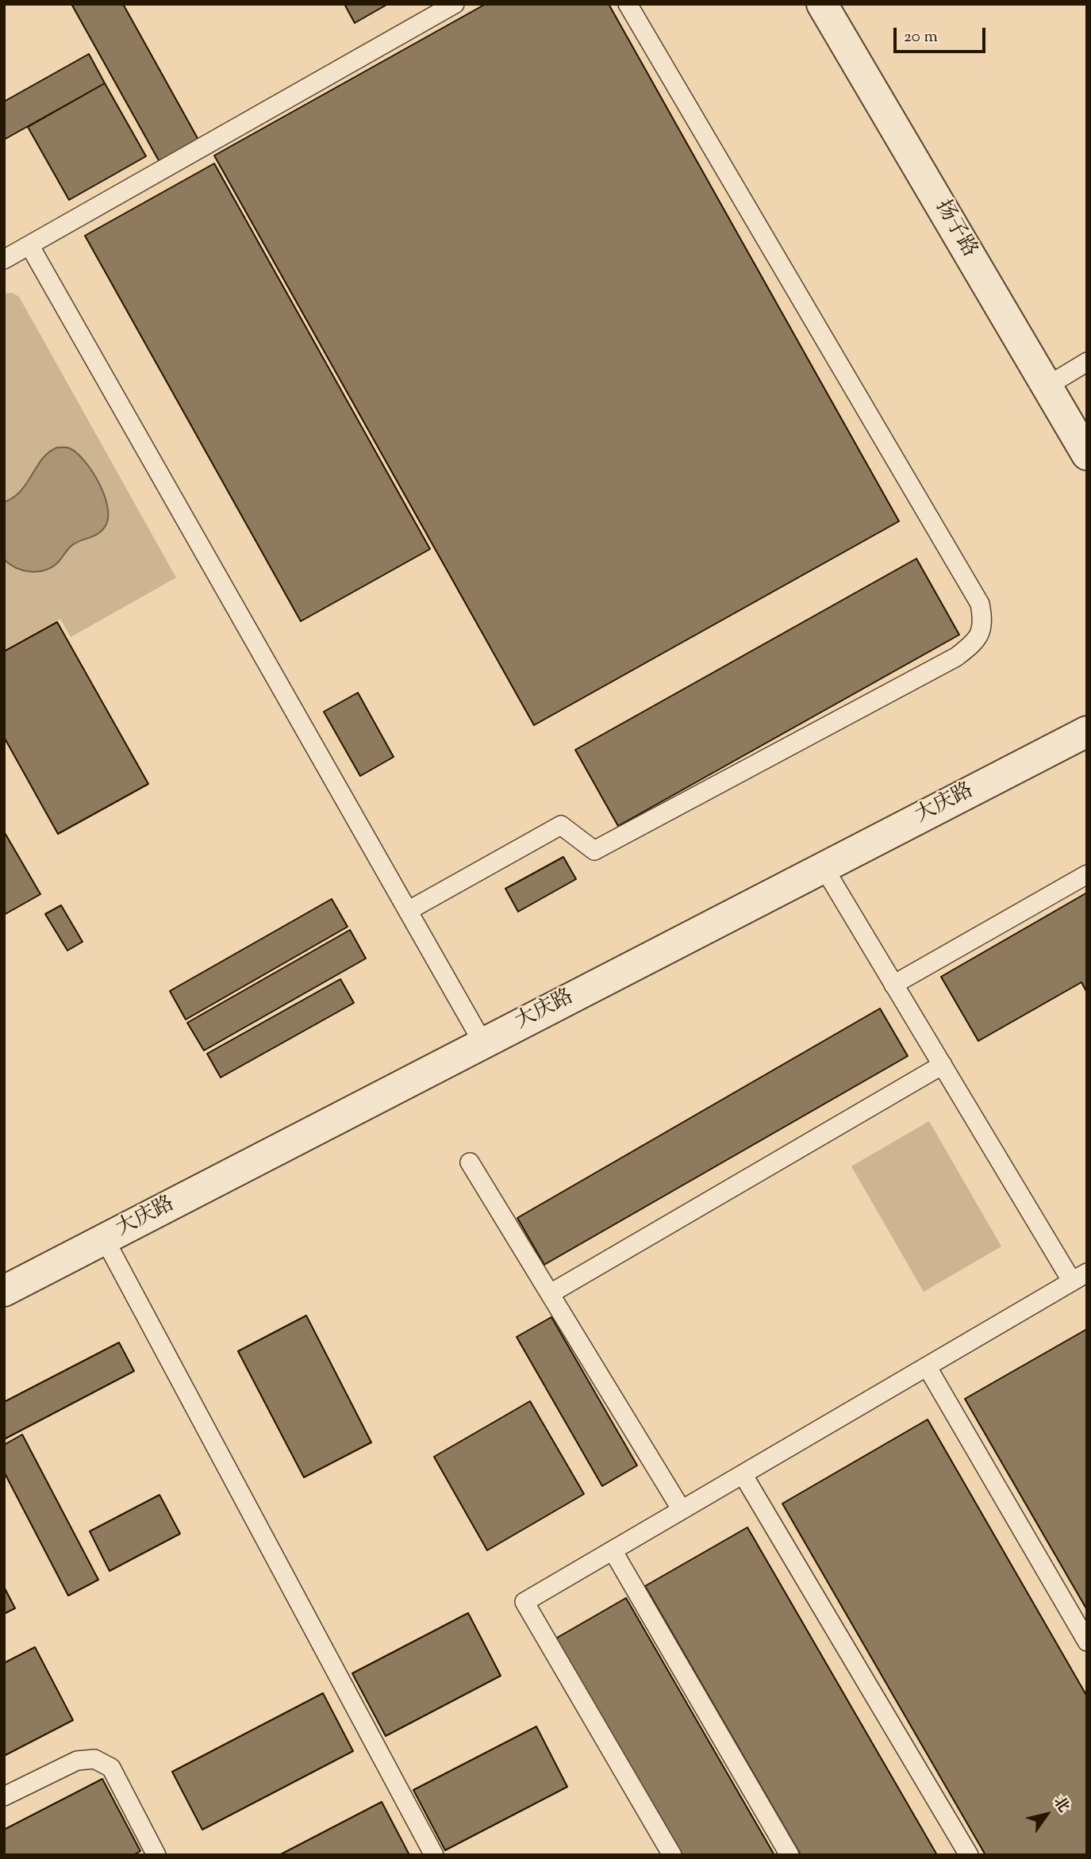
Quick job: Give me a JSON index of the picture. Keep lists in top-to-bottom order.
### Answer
{
  "streets": {
    "street": ["扬子路", "大庆路"]
  },
  "scale_bar": "20 m",
  "north": "top right"
}
